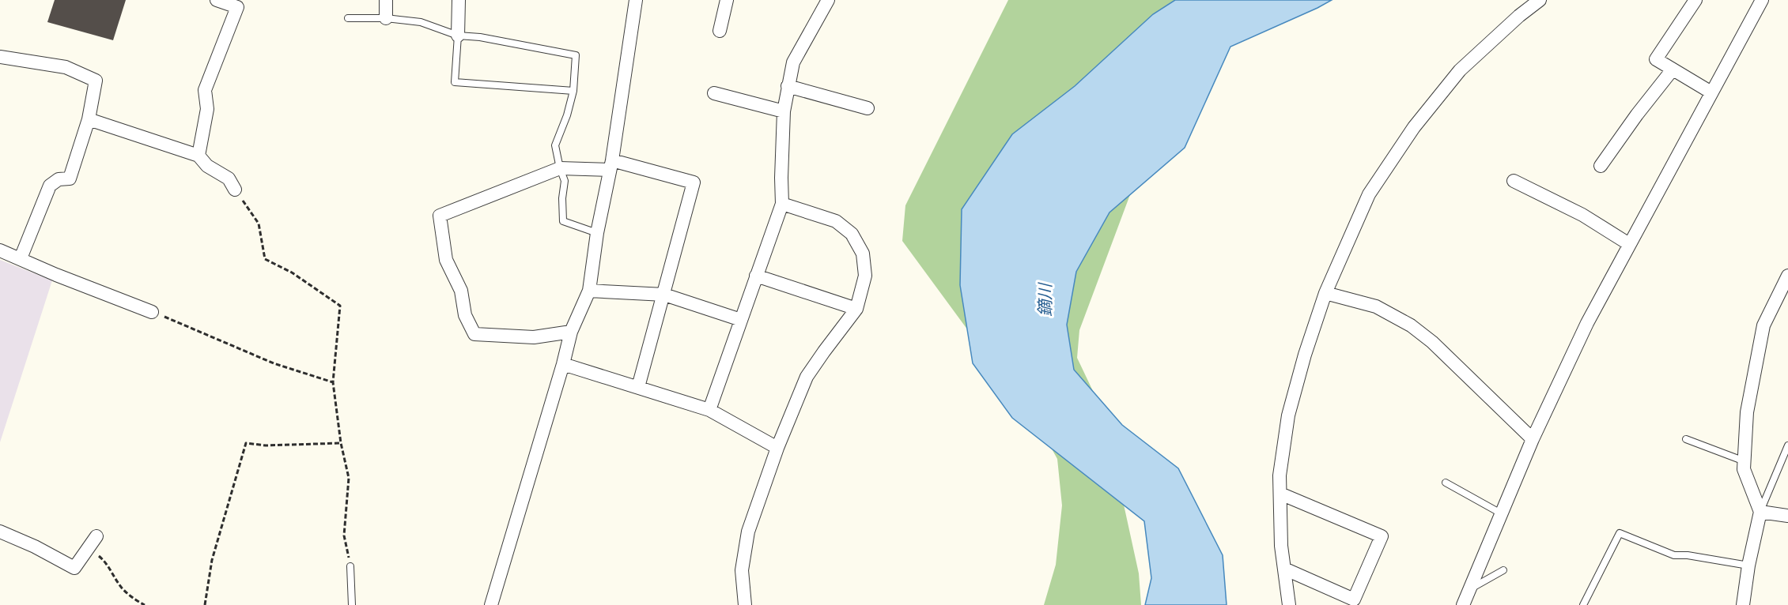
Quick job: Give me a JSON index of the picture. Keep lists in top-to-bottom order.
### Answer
{
  "water": ["鏑川"]
}
